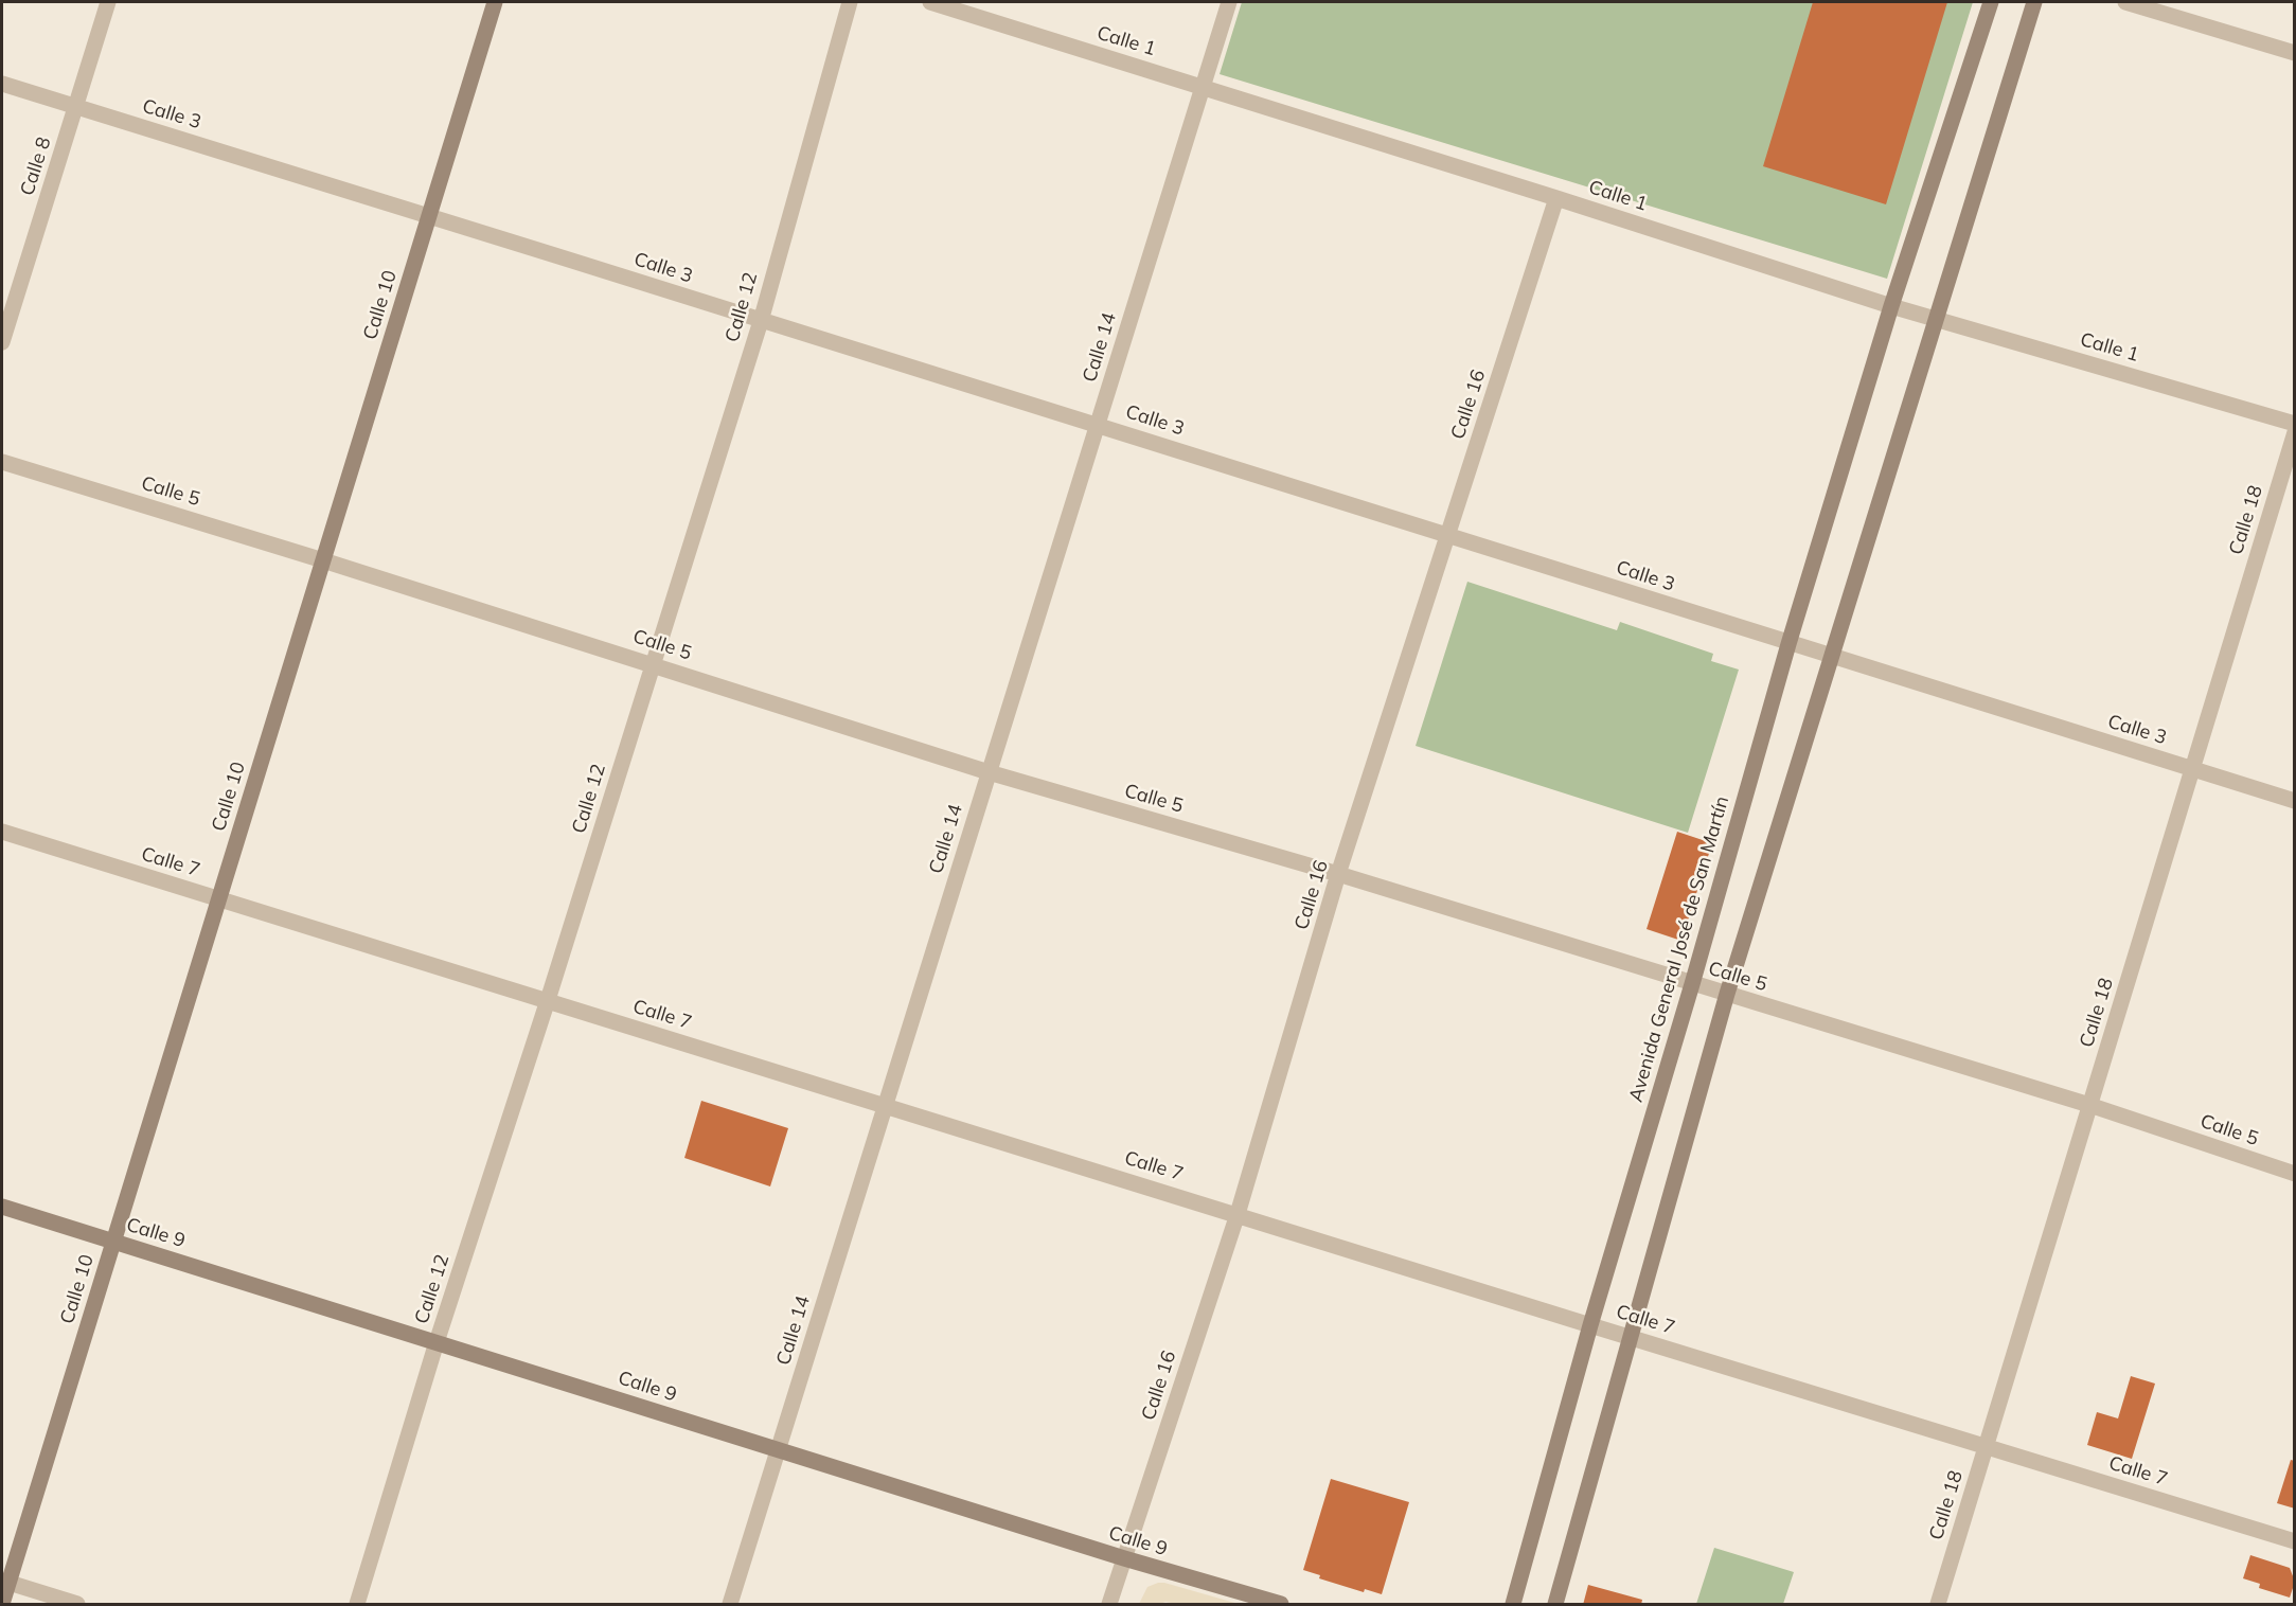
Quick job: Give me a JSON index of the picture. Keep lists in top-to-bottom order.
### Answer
{
  "streets": {
    "main road": ["Calle 10", "Avenida General José de San Martín", "Calle 9"],
    "street": [
      "Calle 1",
      "Calle 3",
      "Calle 8",
      "Calle 12",
      "Calle 14",
      "Calle 16",
      "Calle 5",
      "Calle 18",
      "Calle 7"
    ]
  },
  "crossings": [
    ["Calle 1", "Calle 14"],
    ["Calle 1", "Calle 16"],
    ["Calle 1", "Avenida General José de San Martín"],
    ["Calle 3", "Calle 8"],
    ["Calle 3", "Calle 10"],
    ["Calle 3", "Calle 12"],
    ["Calle 3", "Calle 14"],
    ["Calle 3", "Calle 16"],
    ["Calle 3", "Calle 18"],
    ["Calle 3", "Avenida General José de San Martín"],
    ["Calle 10", "Calle 5"],
    ["Calle 10", "Calle 7"],
    ["Calle 10", "Calle 9"],
    ["Calle 12", "Calle 5"],
    ["Calle 12", "Calle 7"],
    ["Calle 12", "Calle 9"],
    ["Calle 14", "Calle 5"],
    ["Calle 14", "Calle 7"],
    ["Calle 14", "Calle 9"],
    ["Calle 16", "Calle 5"],
    ["Calle 16", "Calle 7"],
    ["Calle 16", "Calle 9"],
    ["Calle 5", "Calle 18"],
    ["Calle 5", "Avenida General José de San Martín"],
    ["Calle 18", "Calle 7"],
    ["Calle 7", "Avenida General José de San Martín"]
  ]
}
